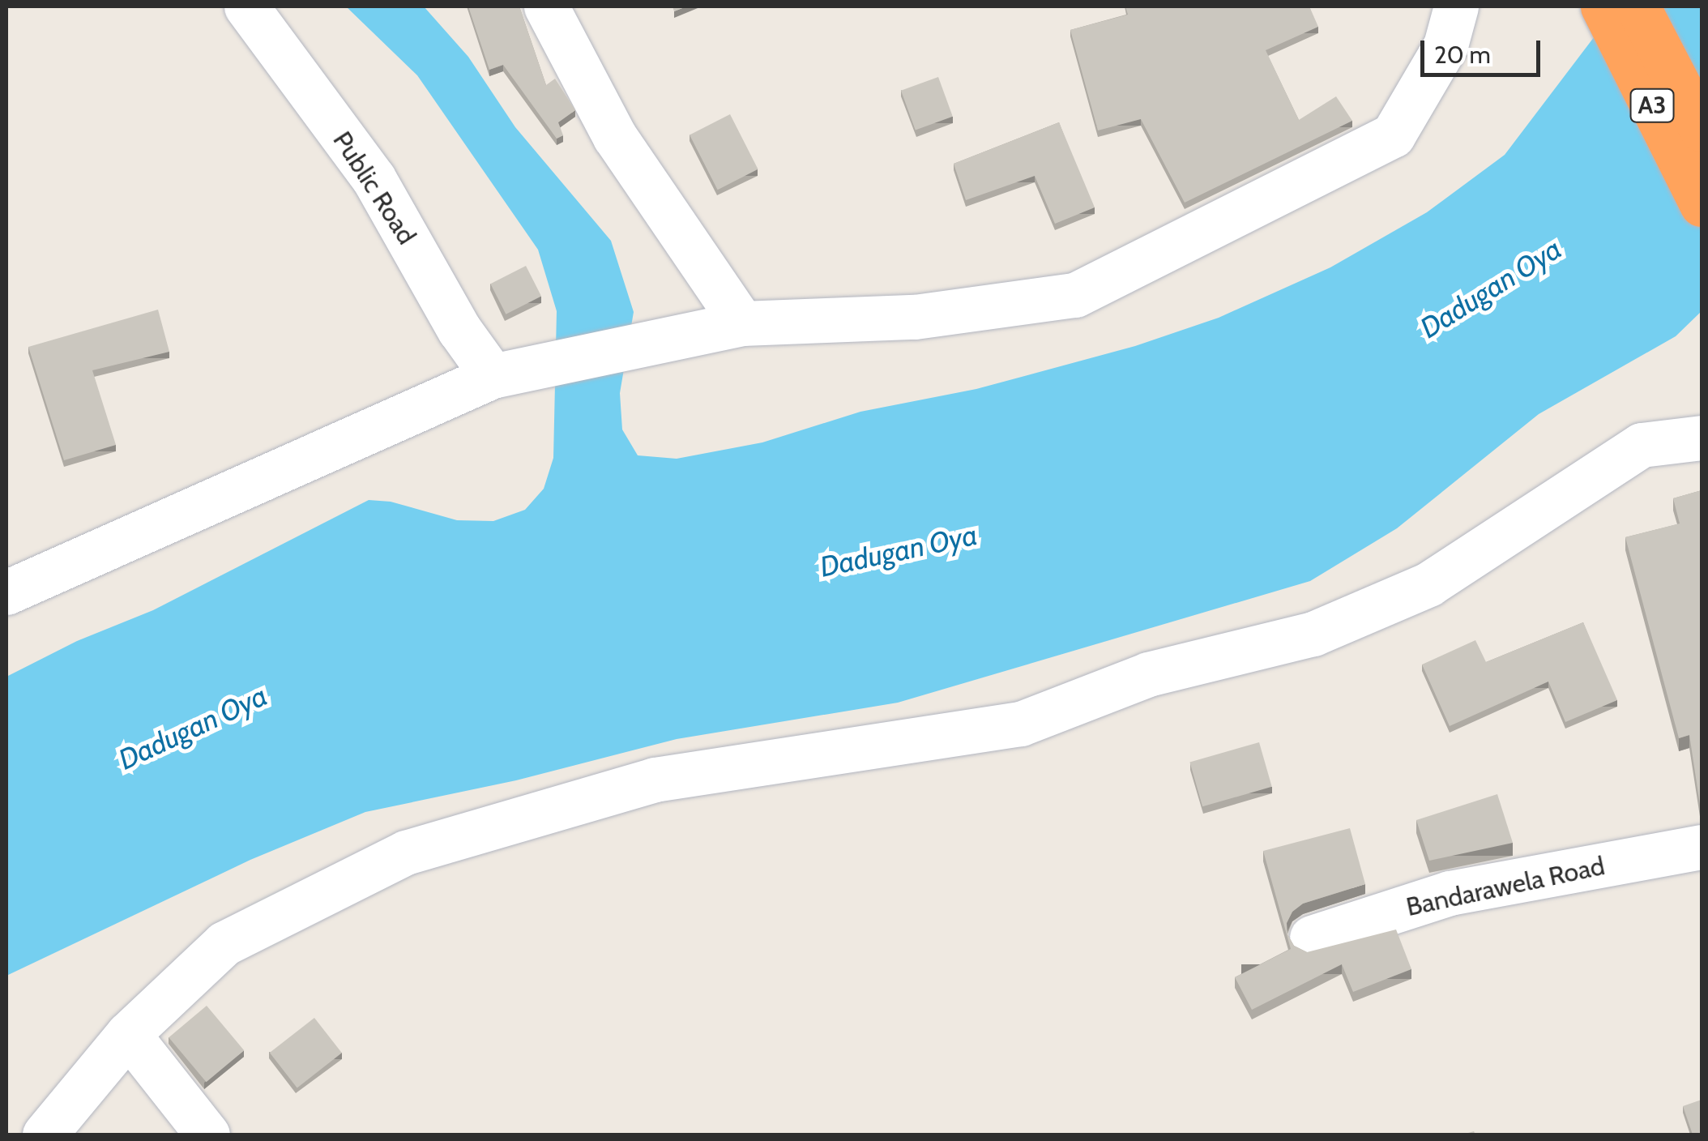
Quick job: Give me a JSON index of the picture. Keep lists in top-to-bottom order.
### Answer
{
  "streets": {
    "highway": ["A3"],
    "street": ["Public Road", "Bandarawela Road"]
  },
  "water": ["Dadugan Oya"],
  "scale_bar": "20 m"
}
